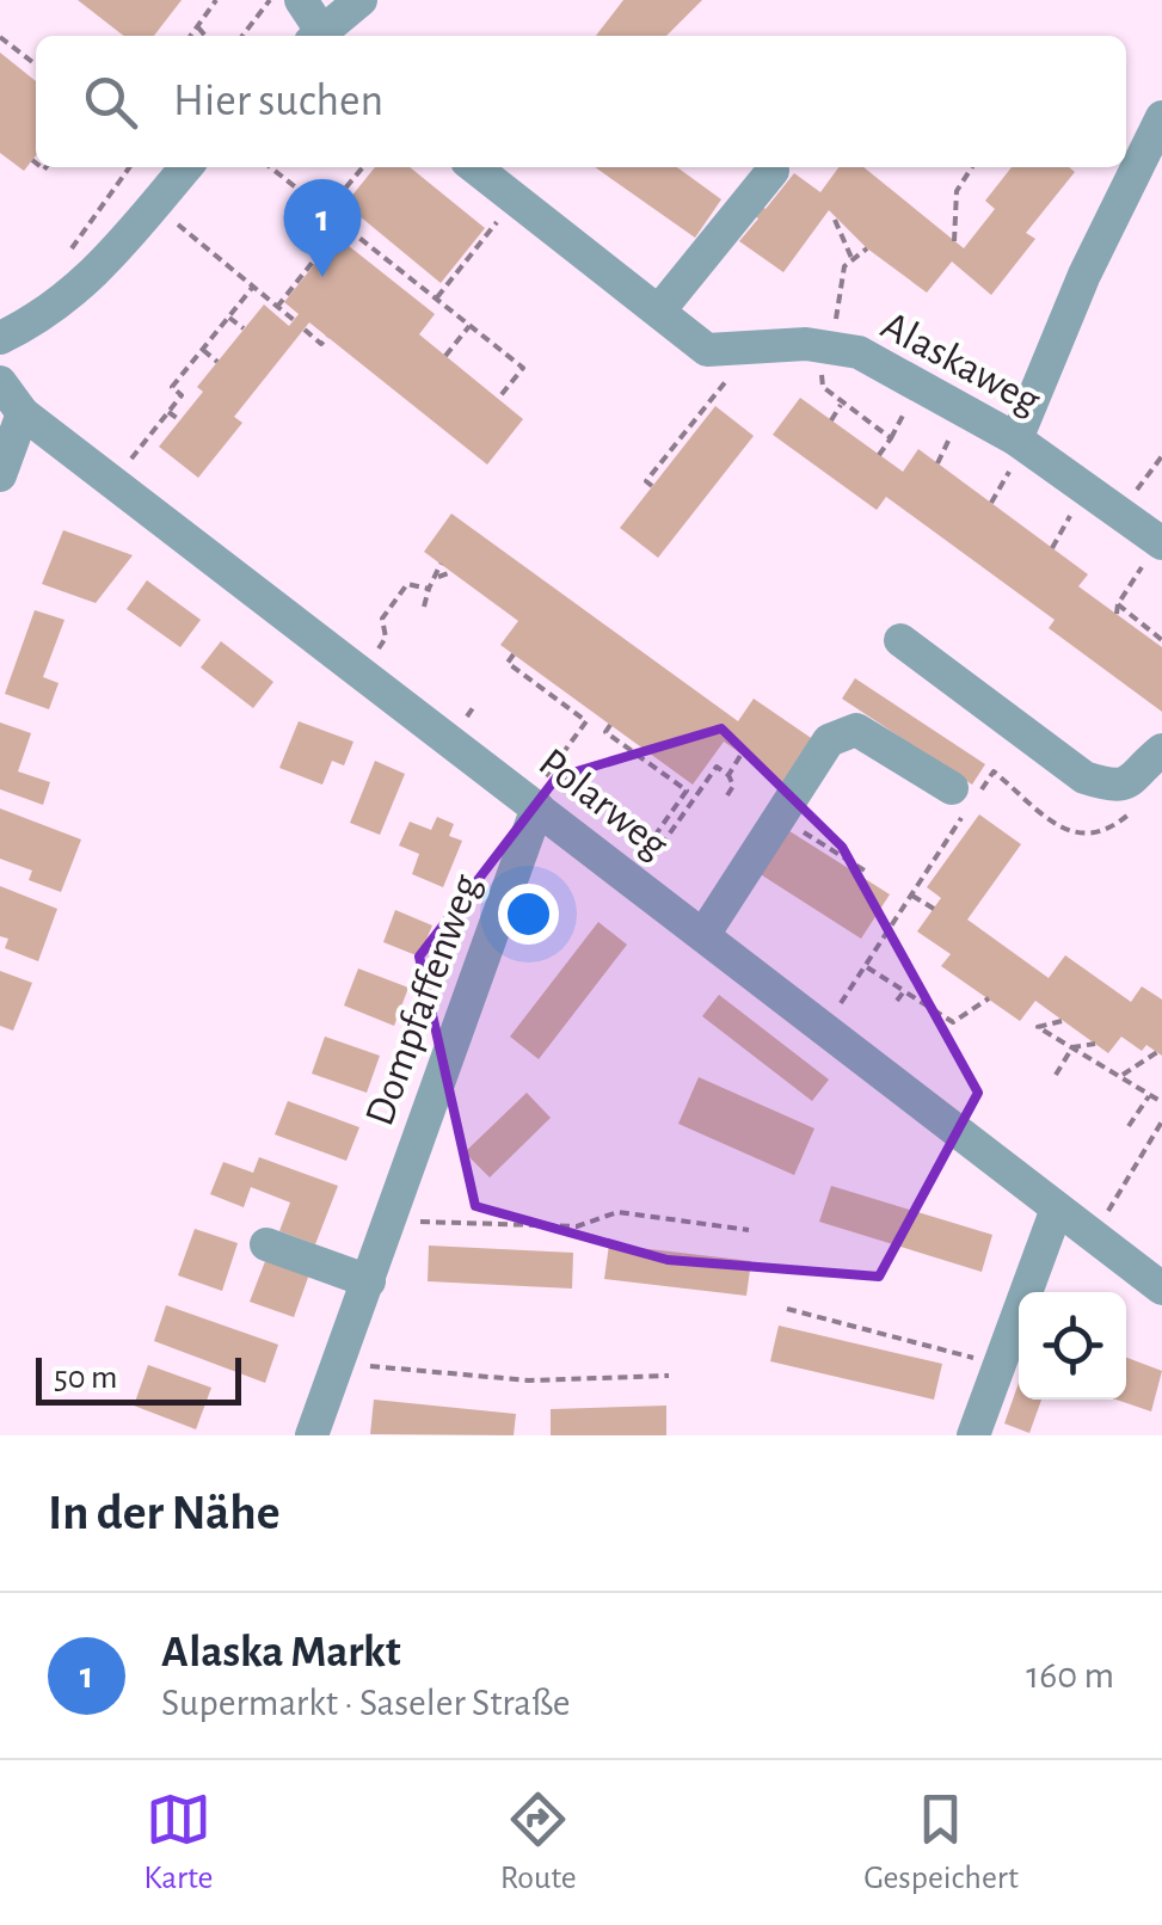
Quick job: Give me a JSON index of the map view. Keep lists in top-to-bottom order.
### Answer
{
  "streets": {
    "street": ["Alaskaweg", "Polarweg", "Dompfaffenweg"]
  },
  "crossings": [
    ["Polarweg", "Dompfaffenweg"]
  ],
  "scale_bar": "50 m",
  "page": {
    "search": "Hier suchen",
    "pins": "1",
    "scale": "50 m",
    "heading": "In der Nähe",
    "list": [
      {
        "mark": "1",
        "name": "Alaska Markt",
        "note": "Supermarkt · Saseler Straße",
        "value": "160 m"
      }
    ],
    "nav": ["Karte", "Route", "Gespeichert"]
  }
}
